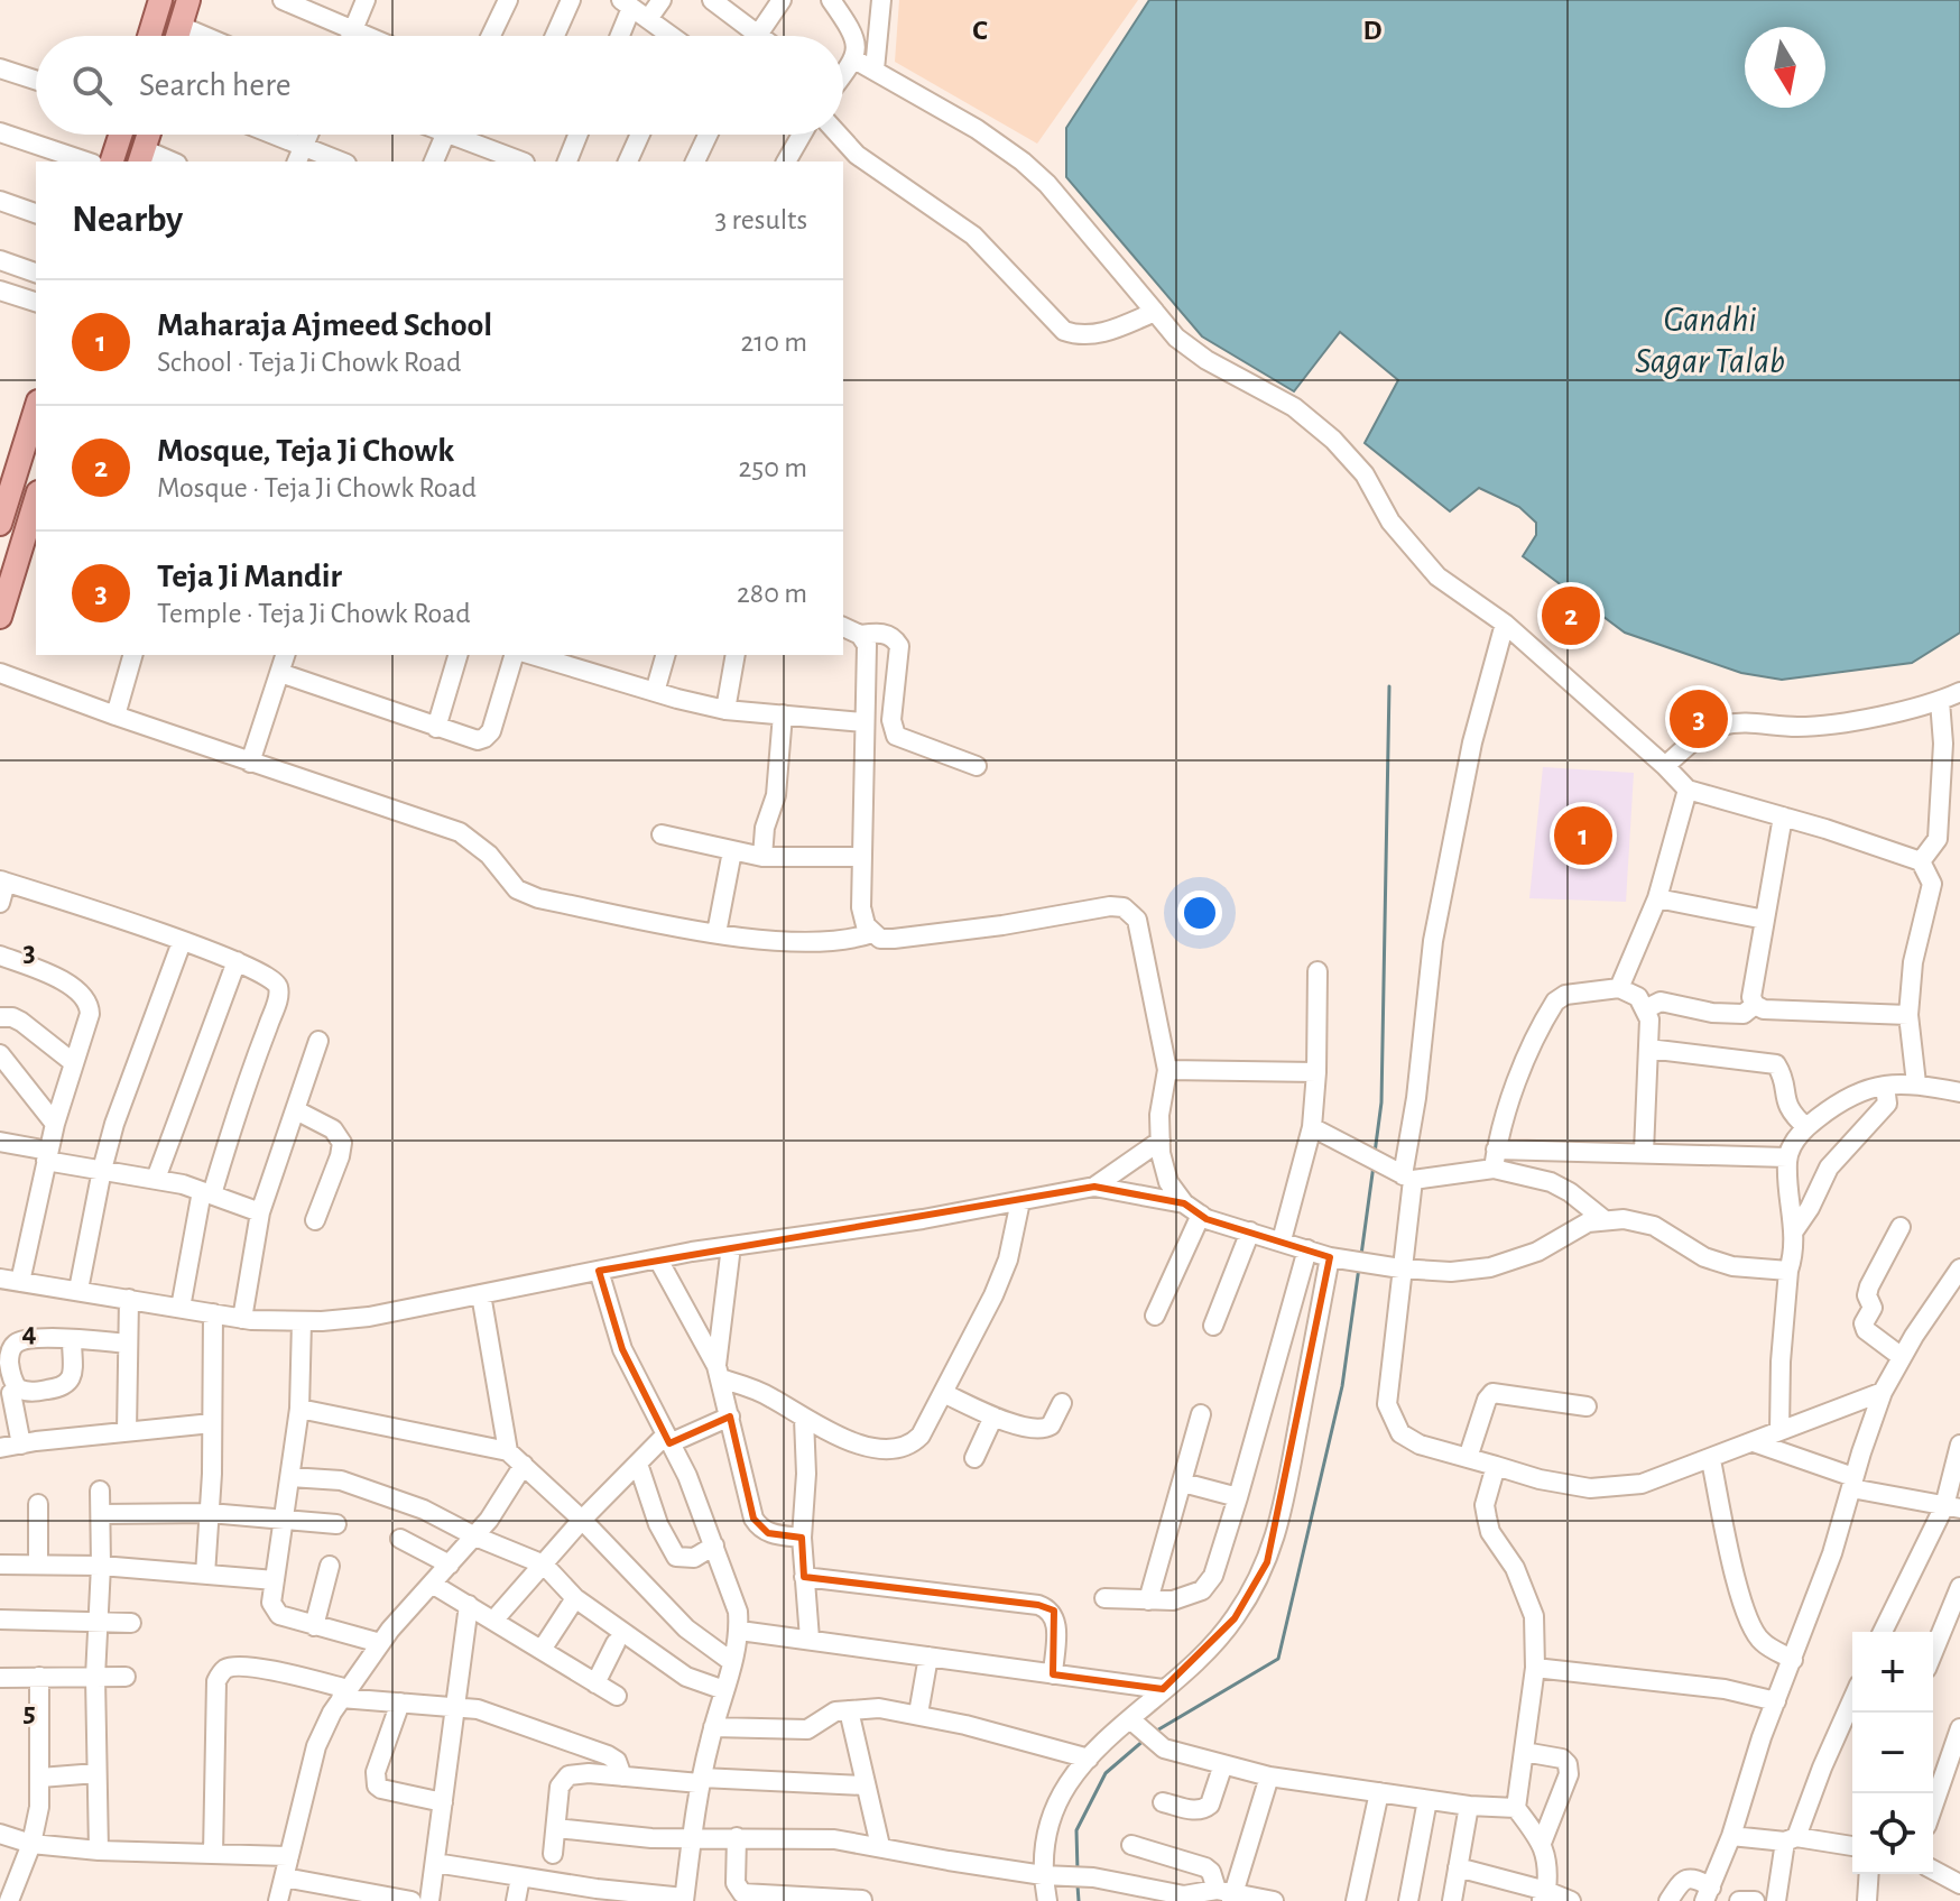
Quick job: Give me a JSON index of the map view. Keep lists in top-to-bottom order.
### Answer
{
  "water": ["Gandhi Sagar Talab"],
  "north": "bottom",
  "page": {
    "search": "Search here",
    "heading": ["Nearby", "3 results"],
    "list": [
      {
        "mark": "1",
        "name": "Maharaja Ajmeed School",
        "note": "School · Teja Ji Chowk Road",
        "value": "210 m"
      },
      {
        "mark": "2",
        "name": "Mosque, Teja Ji Chowk",
        "note": "Mosque · Teja Ji Chowk Road",
        "value": "250 m"
      },
      {
        "mark": "3",
        "name": "Teja Ji Mandir",
        "note": "Temple · Teja Ji Chowk Road",
        "value": "280 m"
      }
    ],
    "pins": ["2", "3", "1"],
    "map_buttons": ["+", "−"]
  },
  "grid": {
    "columns": ["C", "D"],
    "rows": ["3", "4", "5"]
  }
}
